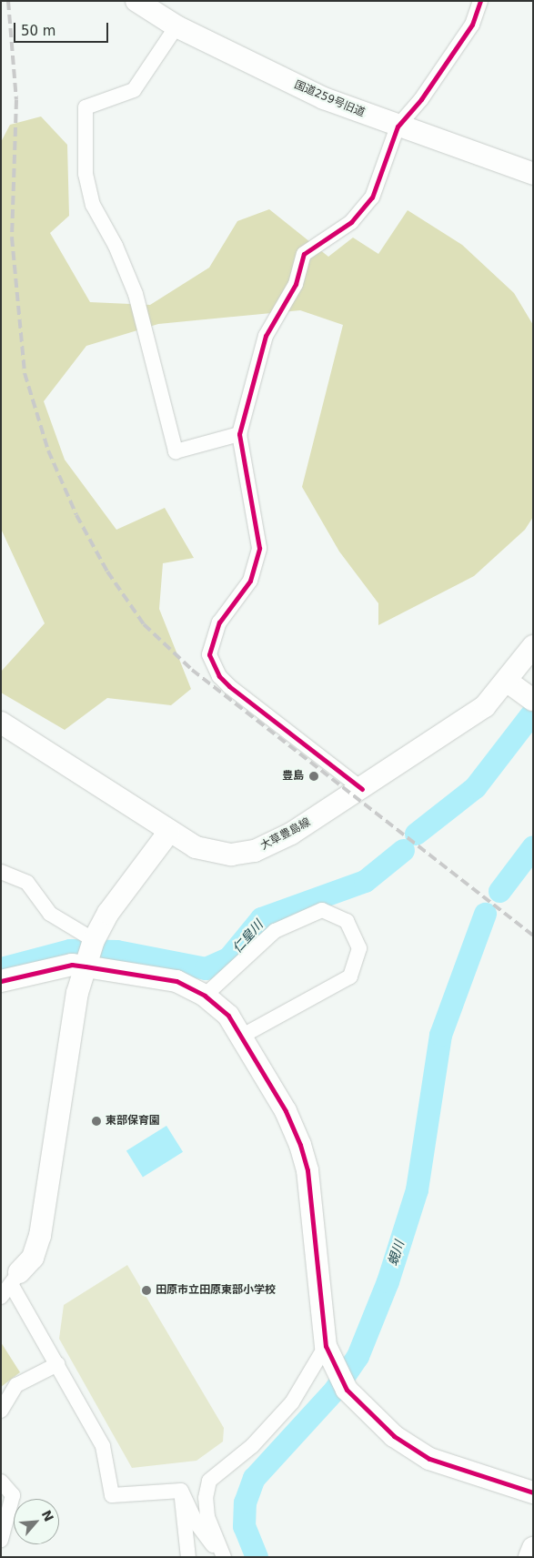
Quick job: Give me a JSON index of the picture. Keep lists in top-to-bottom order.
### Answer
{
  "streets": {
    "street": ["国道259号旧道", "大草豊島線"]
  },
  "water": ["仁皇川", "蜆川"],
  "places": ["豊島", "東部保育園", "田原市立田原東部小学校"],
  "scale_bar": "50 m",
  "north": "top right"
}
